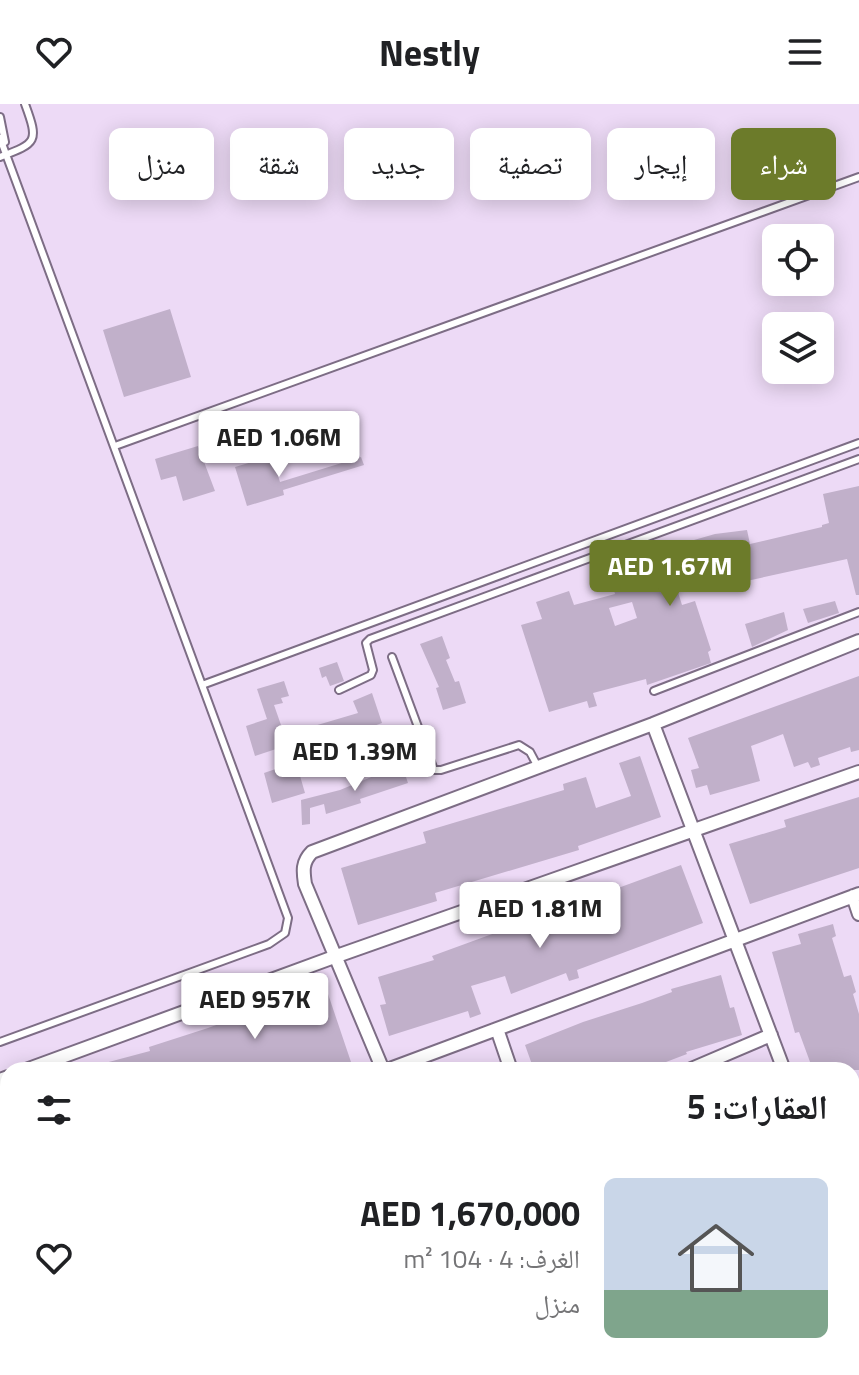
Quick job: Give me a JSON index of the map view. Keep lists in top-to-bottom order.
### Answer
{
  "page": {
    "header": "Nestly",
    "chip": [
      "شراء",
      "إيجار",
      "تصفية",
      "جديد",
      "شقة",
      "منزل"
    ],
    "price": [
      "AED 1.06M",
      "AED 1.67M",
      "AED 1.39M",
      "AED 1.81M",
      "AED 957K"
    ],
    "heading": "العقارات: 5",
    "list": [
      {
        "name": "AED 1,670,000",
        "note": "الغرف: 4 · 104 m² · منزل"
      }
    ]
  }
}
